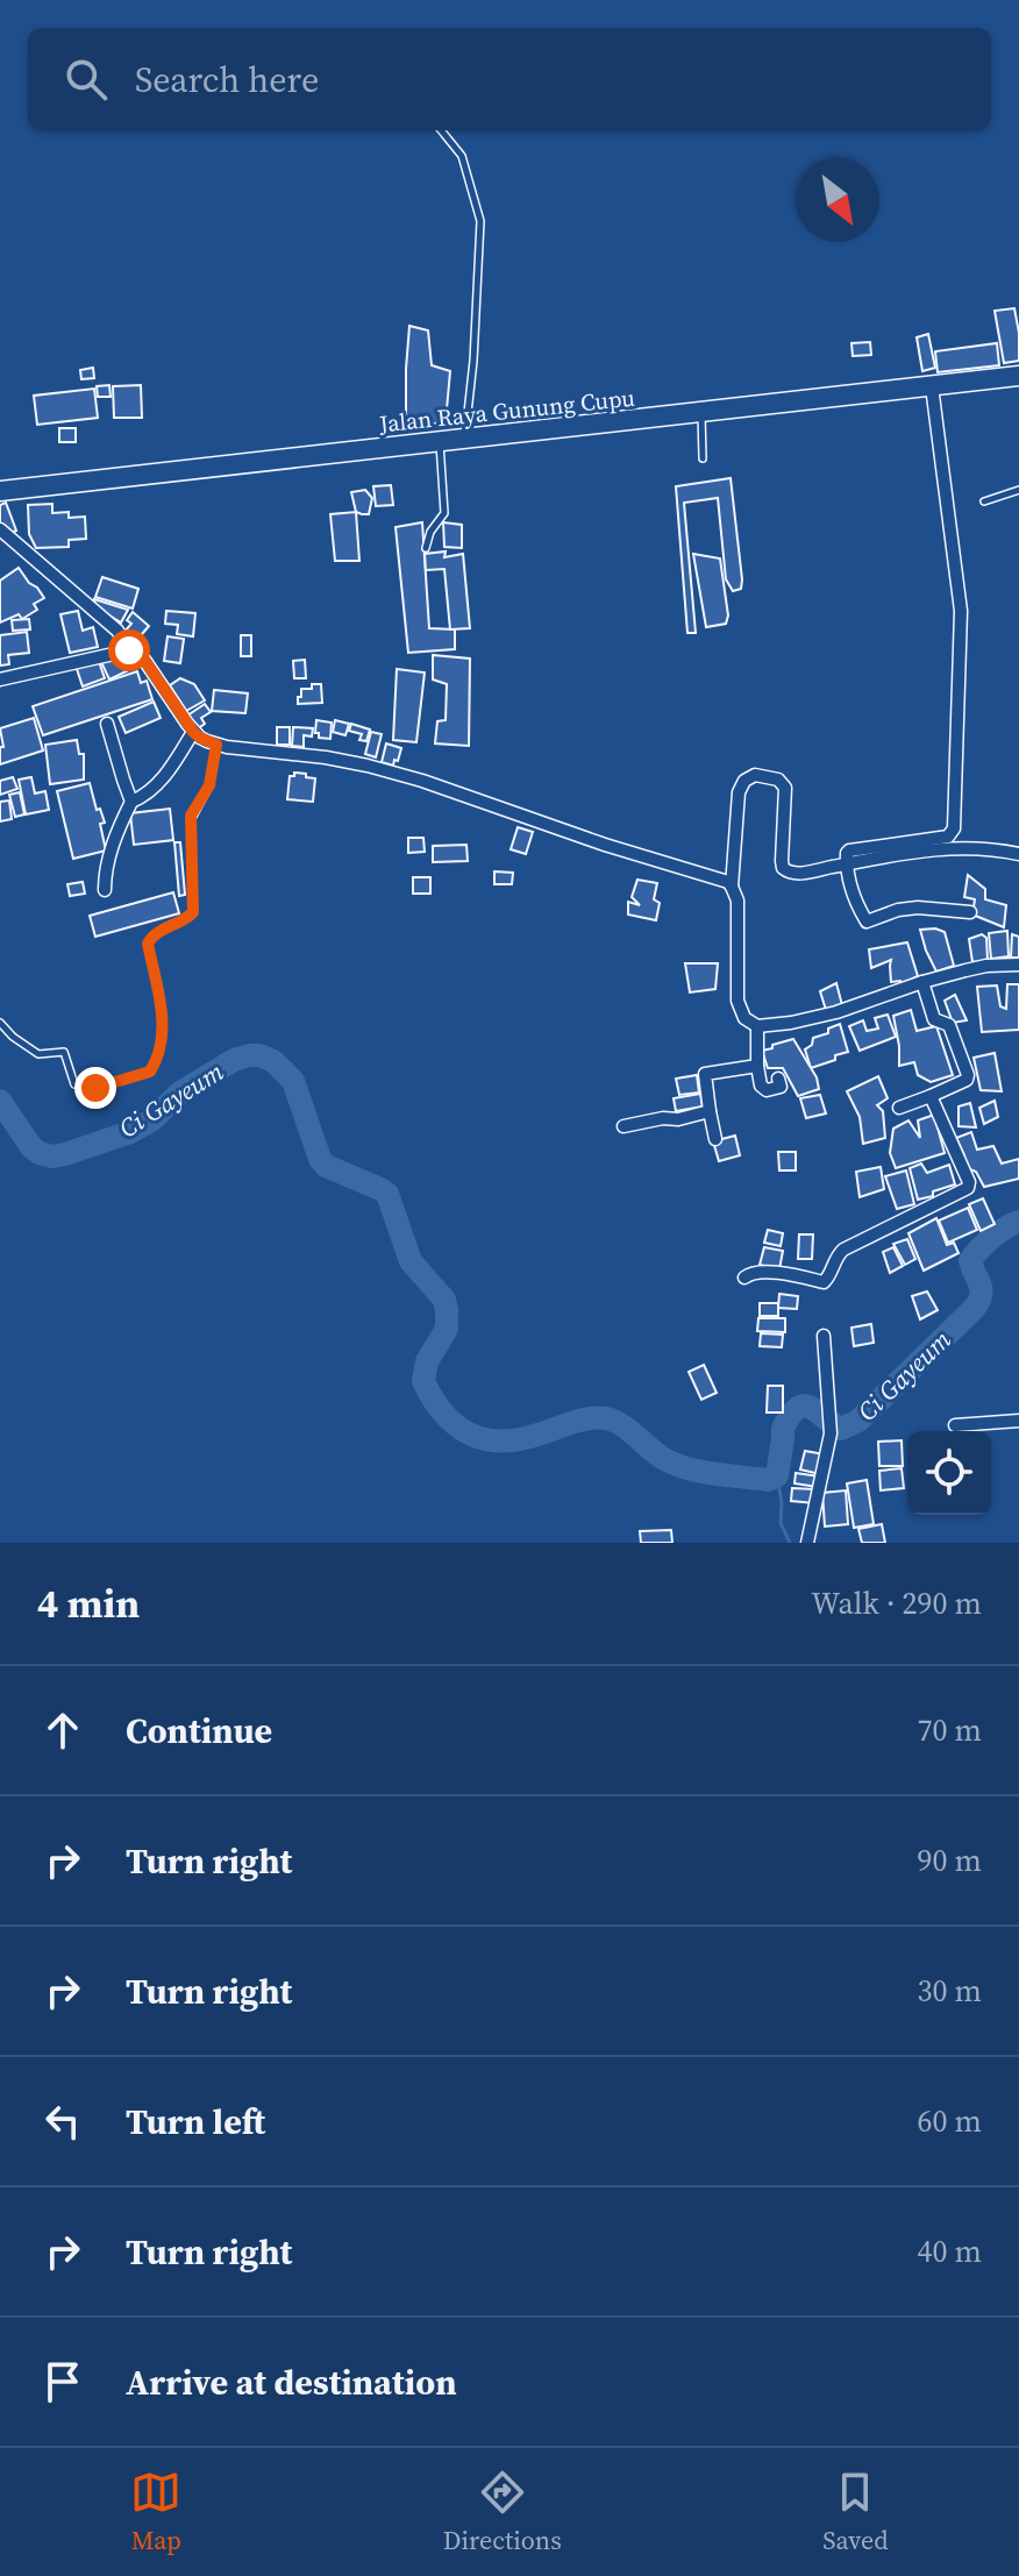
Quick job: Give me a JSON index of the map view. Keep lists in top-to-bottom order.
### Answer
{
  "streets": {
    "highway": ["Jalan Raya Gunung Cupu"]
  },
  "water": ["Ci Gayeum"],
  "north": "bottom right",
  "page": {
    "search": "Search here",
    "heading": ["4 min", "Walk · 290 m"],
    "list": [
      ["Continue", "70 m"],
      ["Turn right", "90 m"],
      ["Turn right", "30 m"],
      ["Turn left", "60 m"],
      ["Turn right", "40 m"],
      "Arrive at destination"
    ],
    "nav": ["Map", "Directions", "Saved"]
  }
}
